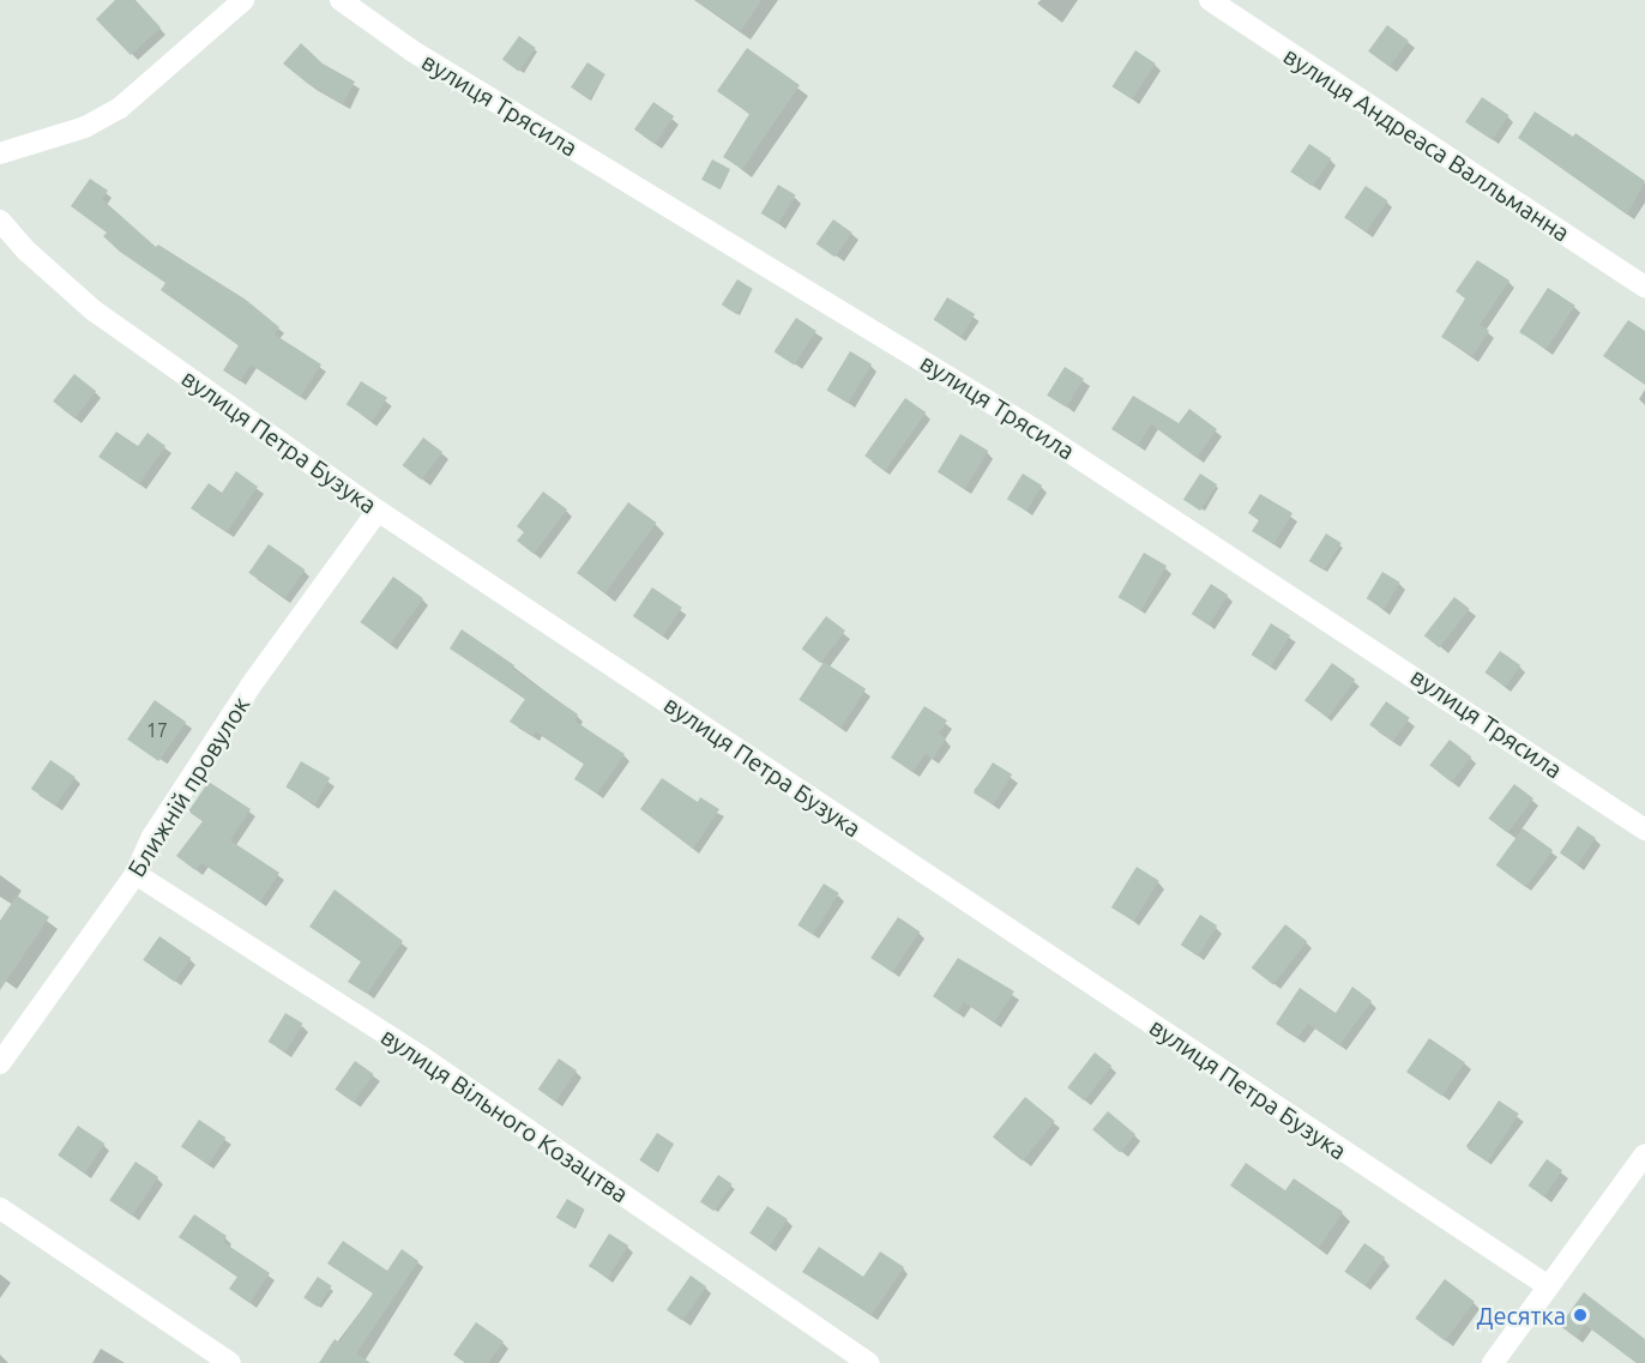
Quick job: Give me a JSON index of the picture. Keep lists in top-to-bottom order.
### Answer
{
  "streets": {
    "street": [
      "вулиця Трясила",
      "вулиця Андреаса Валльманна",
      "вулиця Петра Бузука",
      "Ближній провулок",
      "вулиця Вільного Козацтва"
    ]
  },
  "crossings": [
    ["вулиця Петра Бузука", "Ближній провулок"],
    ["Ближній провулок", "вулиця Вільного Козацтва"]
  ],
  "places": ["Десятка"],
  "house_numbers": ["17"]
}
